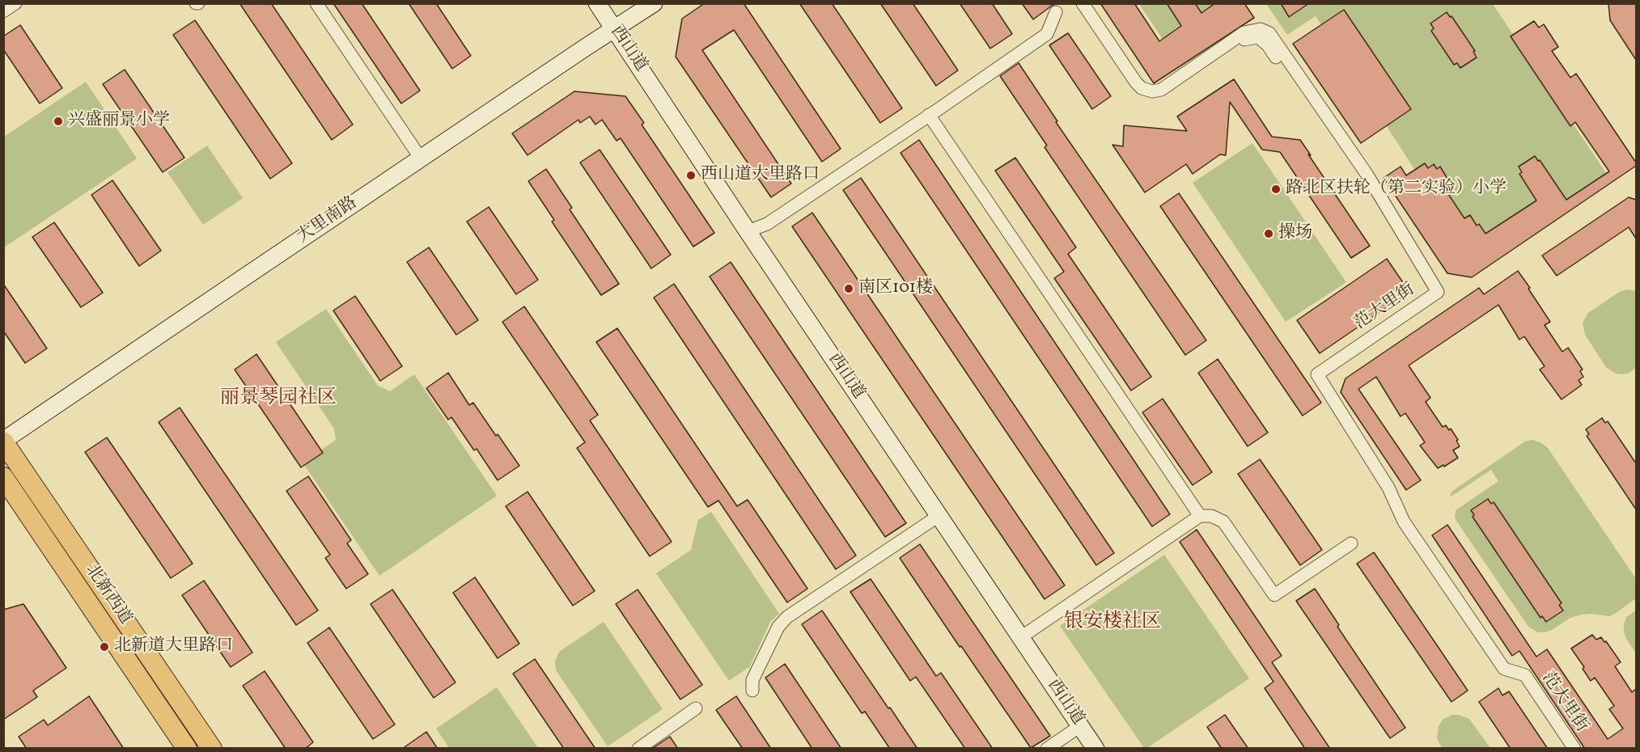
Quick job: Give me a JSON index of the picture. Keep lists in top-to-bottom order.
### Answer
{
  "streets": {
    "main road": ["北新西道"],
    "street": ["西山道", "大里南路", "范大里街"]
  },
  "crossings": [
    ["西山道", "大里南路"],
    ["大里南路", "北新西道"]
  ],
  "districts": ["丽景琴园社区", "银安楼社区"],
  "places": [
    "兴盛丽景小学",
    "西山道大里路口",
    "路北区扶轮（第二实验）小学",
    "操场",
    "南区101楼",
    "北新道大里路口"
  ]
}
